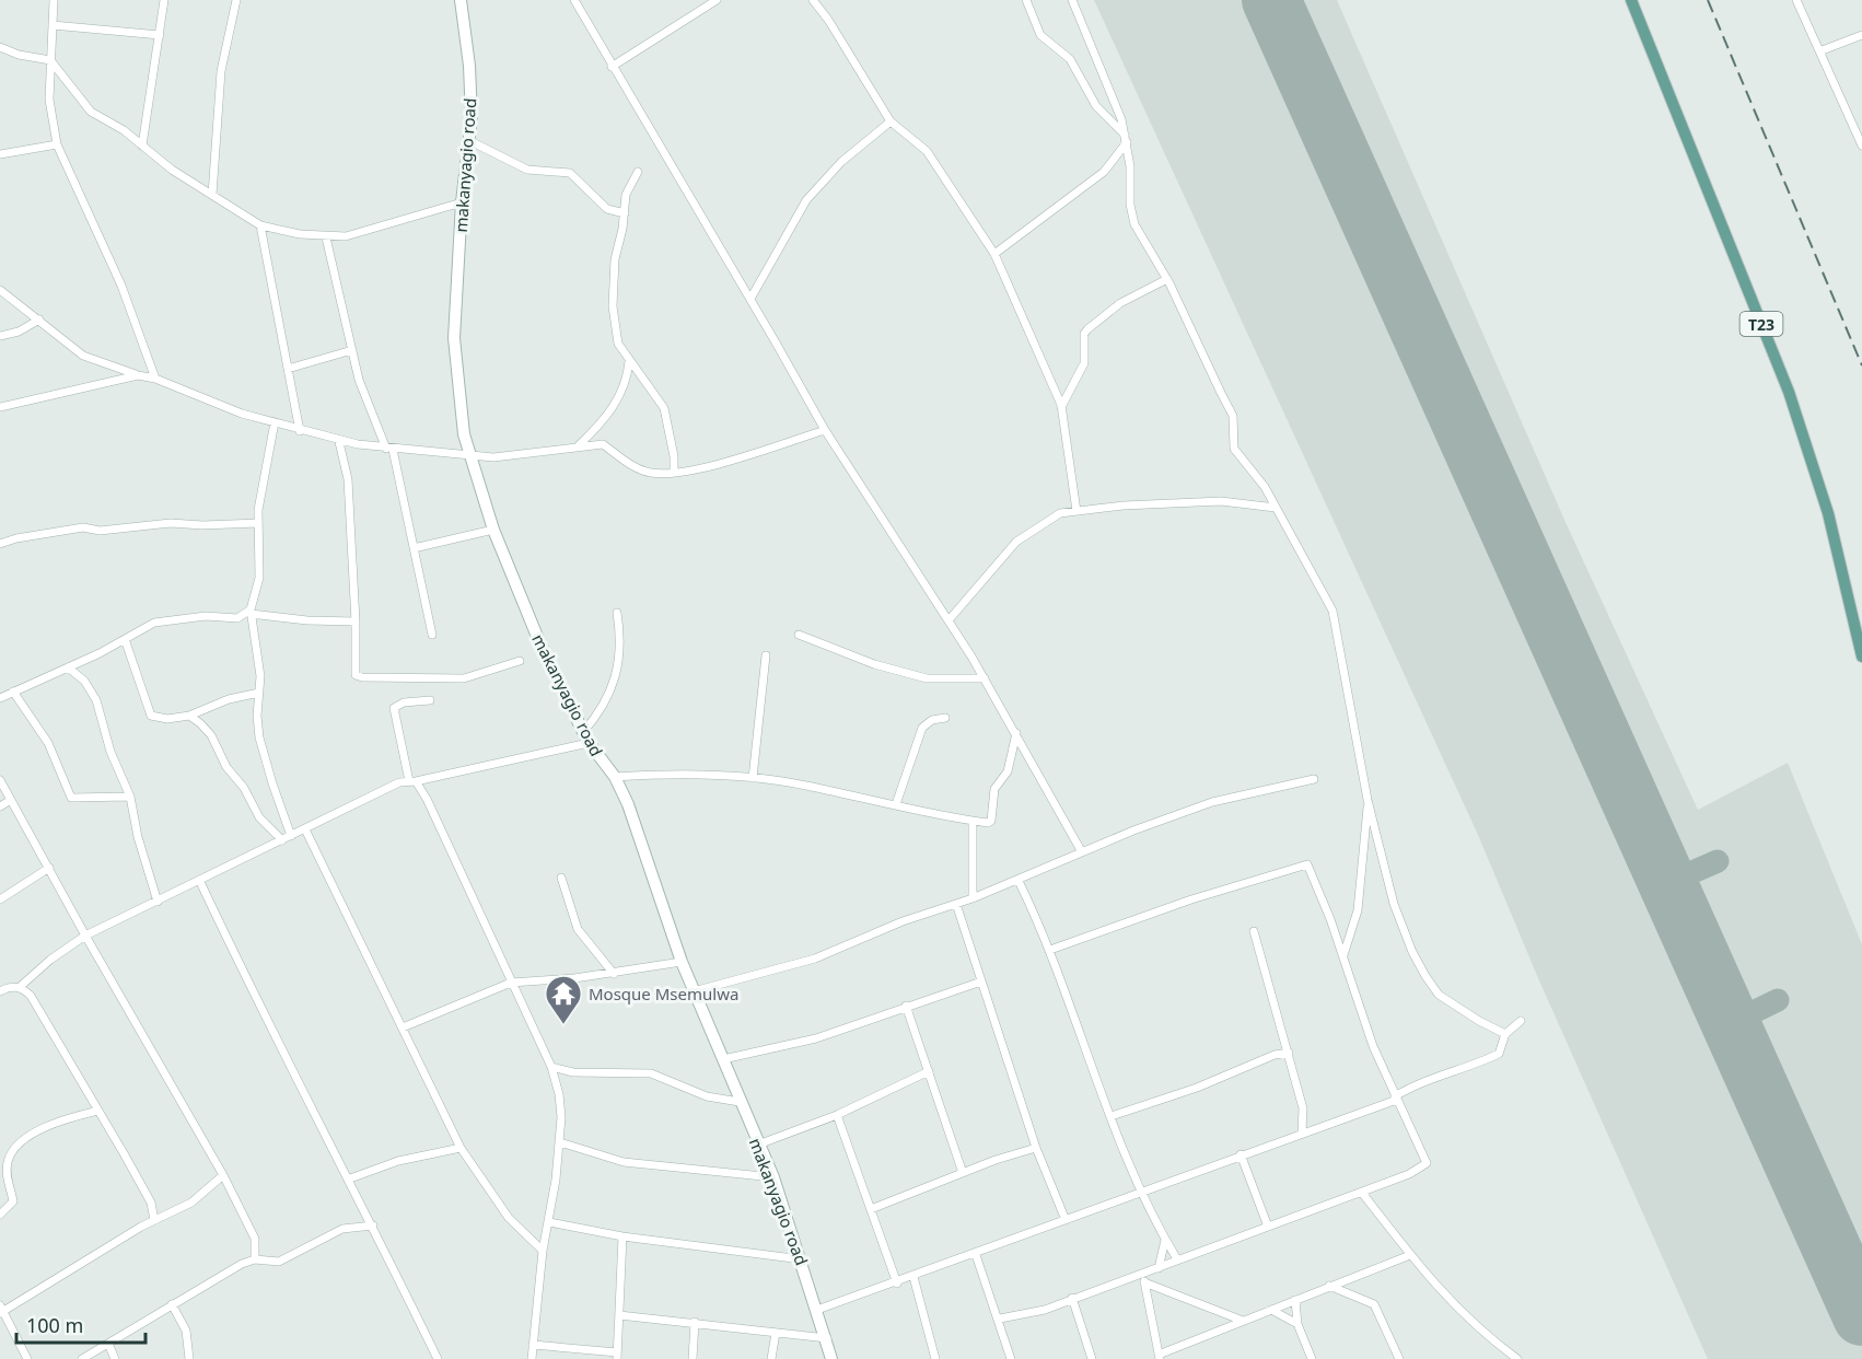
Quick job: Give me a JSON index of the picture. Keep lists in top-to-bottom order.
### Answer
{
  "streets": {
    "main road": ["T23"],
    "street": ["makanyagio road"]
  },
  "places": {
    "temple": ["Mosque Msemulwa"]
  },
  "scale_bar": "100 m"
}
